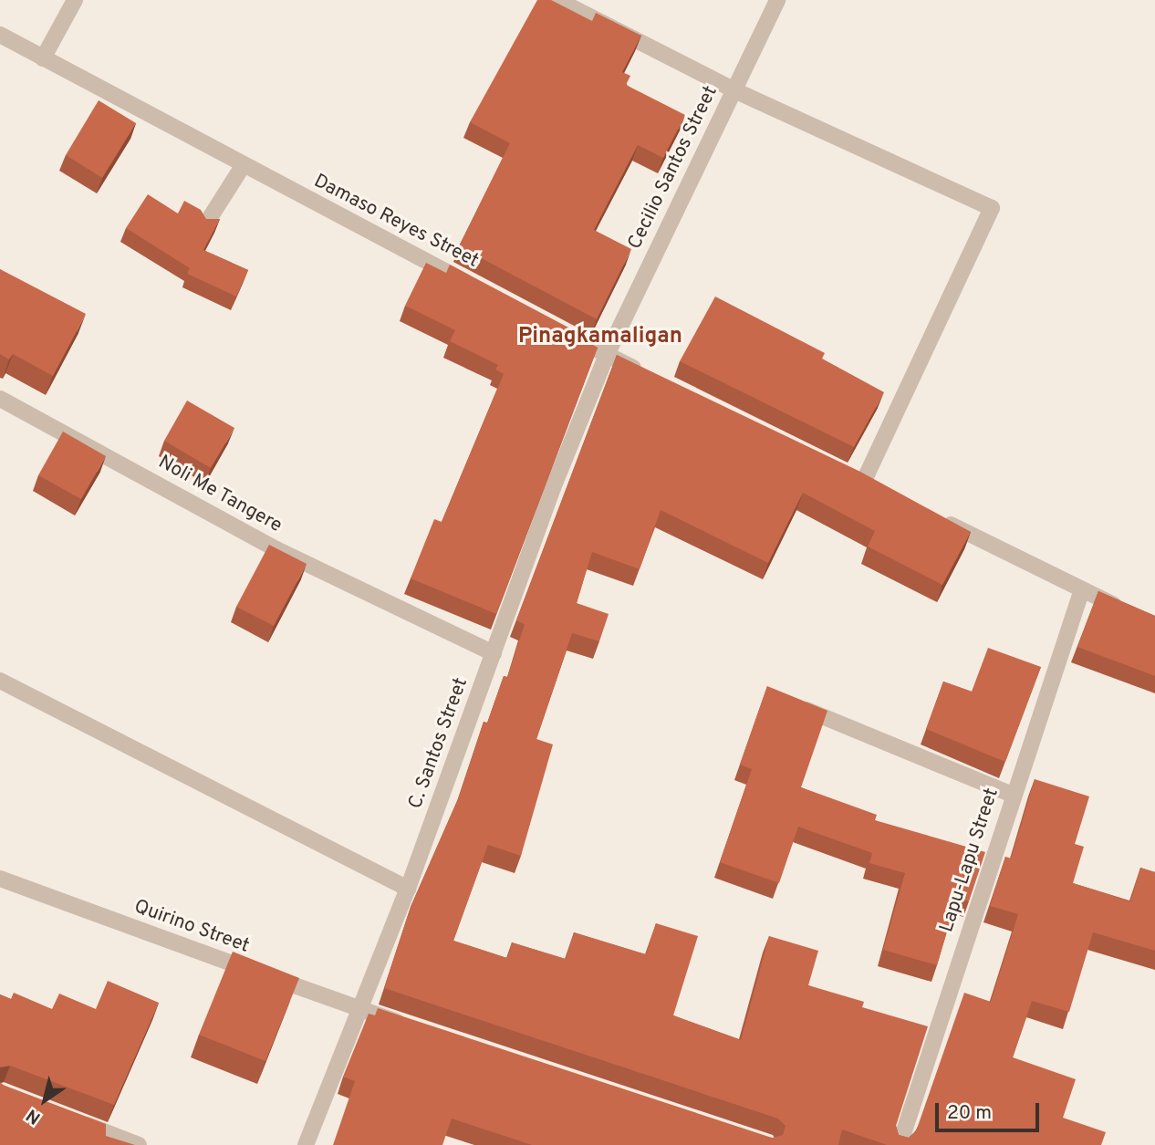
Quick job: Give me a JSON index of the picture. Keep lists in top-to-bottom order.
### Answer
{
  "streets": {
    "street": [
      "Cecilio Santos Street",
      "Damaso Reyes Street",
      "Noli Me Tangere",
      "C. Santos Street",
      "Lapu-Lapu Street",
      "Quirino Street"
    ]
  },
  "crossings": [
    ["Cecilio Santos Street", "C. Santos Street"],
    ["Noli Me Tangere", "C. Santos Street"],
    ["C. Santos Street", "Quirino Street"]
  ],
  "districts": ["Pinagkamaligan"],
  "scale_bar": "20 m",
  "north": "bottom left"
}
